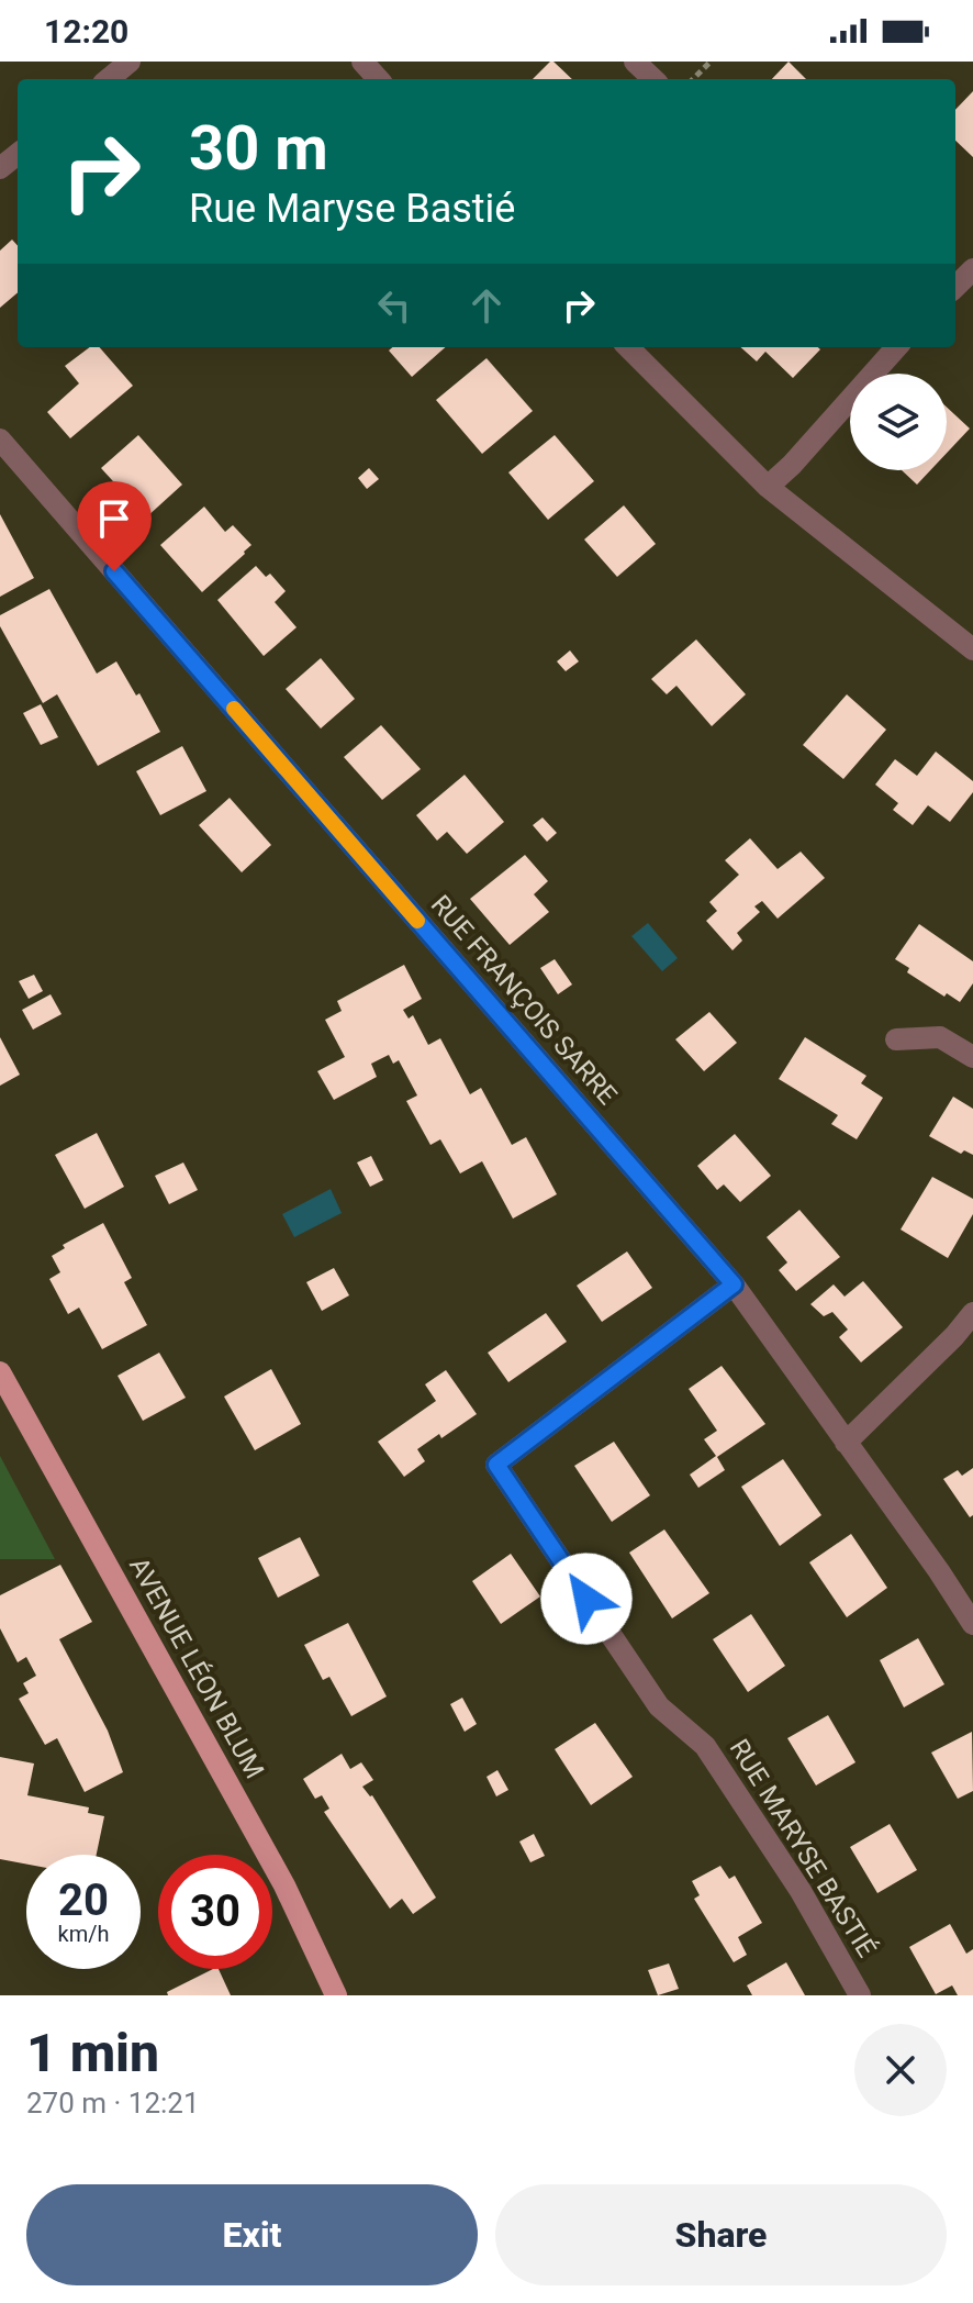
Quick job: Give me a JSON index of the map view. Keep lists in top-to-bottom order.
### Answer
{
  "streets": {
    "main road": ["AVENUE LÉON BLUM"],
    "street": ["RUE FRANÇOIS SARRE", "RUE MARYSE BASTIÉ"]
  },
  "crossings": [
    ["RUE FRANÇOIS SARRE", "RUE MARYSE BASTIÉ"]
  ],
  "page": {
    "status": "12:20",
    "turn": ["30 m", "Rue Maryse Bastié"],
    "speed": "20 km/h",
    "limit": "30",
    "heading": ["1 min", "270 m · 12:21"],
    "buttons": ["Exit", "Share"]
  }
}
